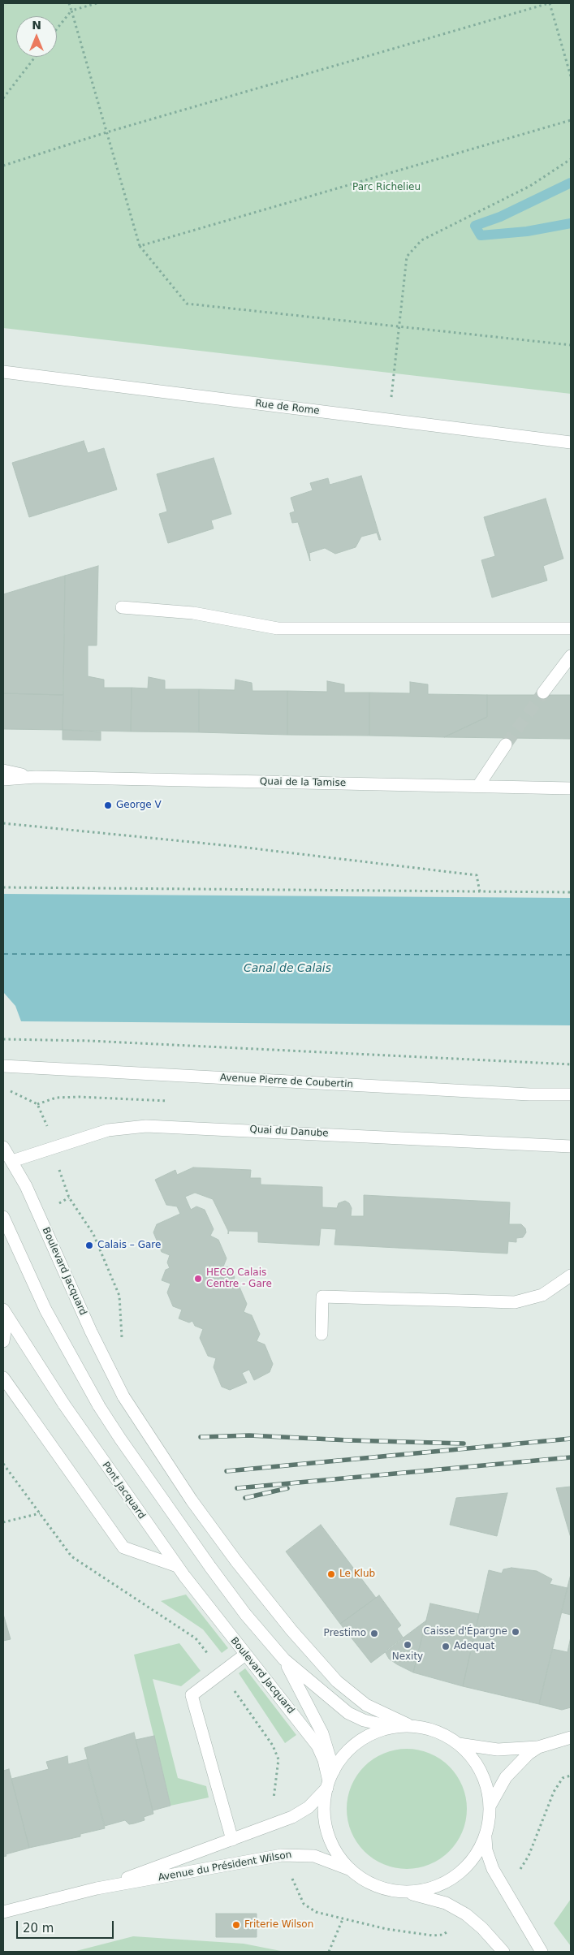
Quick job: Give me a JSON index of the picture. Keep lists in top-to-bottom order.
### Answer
{
  "streets": {
    "street": [
      "Rue de Rome",
      "Quai de la Tamise",
      "Avenue Pierre de Coubertin",
      "Quai du Danube",
      "Boulevard Jacquard",
      "Pont Jacquard",
      "Avenue du Président Wilson"
    ]
  },
  "crossings": [
    ["Quai du Danube", "Boulevard Jacquard"],
    ["Boulevard Jacquard", "Pont Jacquard"],
    ["Boulevard Jacquard", "Avenue du Président Wilson"]
  ],
  "water": ["Canal de Calais"],
  "parks": ["Parc Richelieu"],
  "places": [
    "George V",
    "Calais – Gare",
    "HECO Calais Centre - Gare",
    "Le Klub",
    "Caisse d'Épargne",
    "Prestimo",
    "Nexity",
    "Adequat",
    "Friterie Wilson"
  ],
  "scale_bar": "20 m",
  "north": "top"
}
